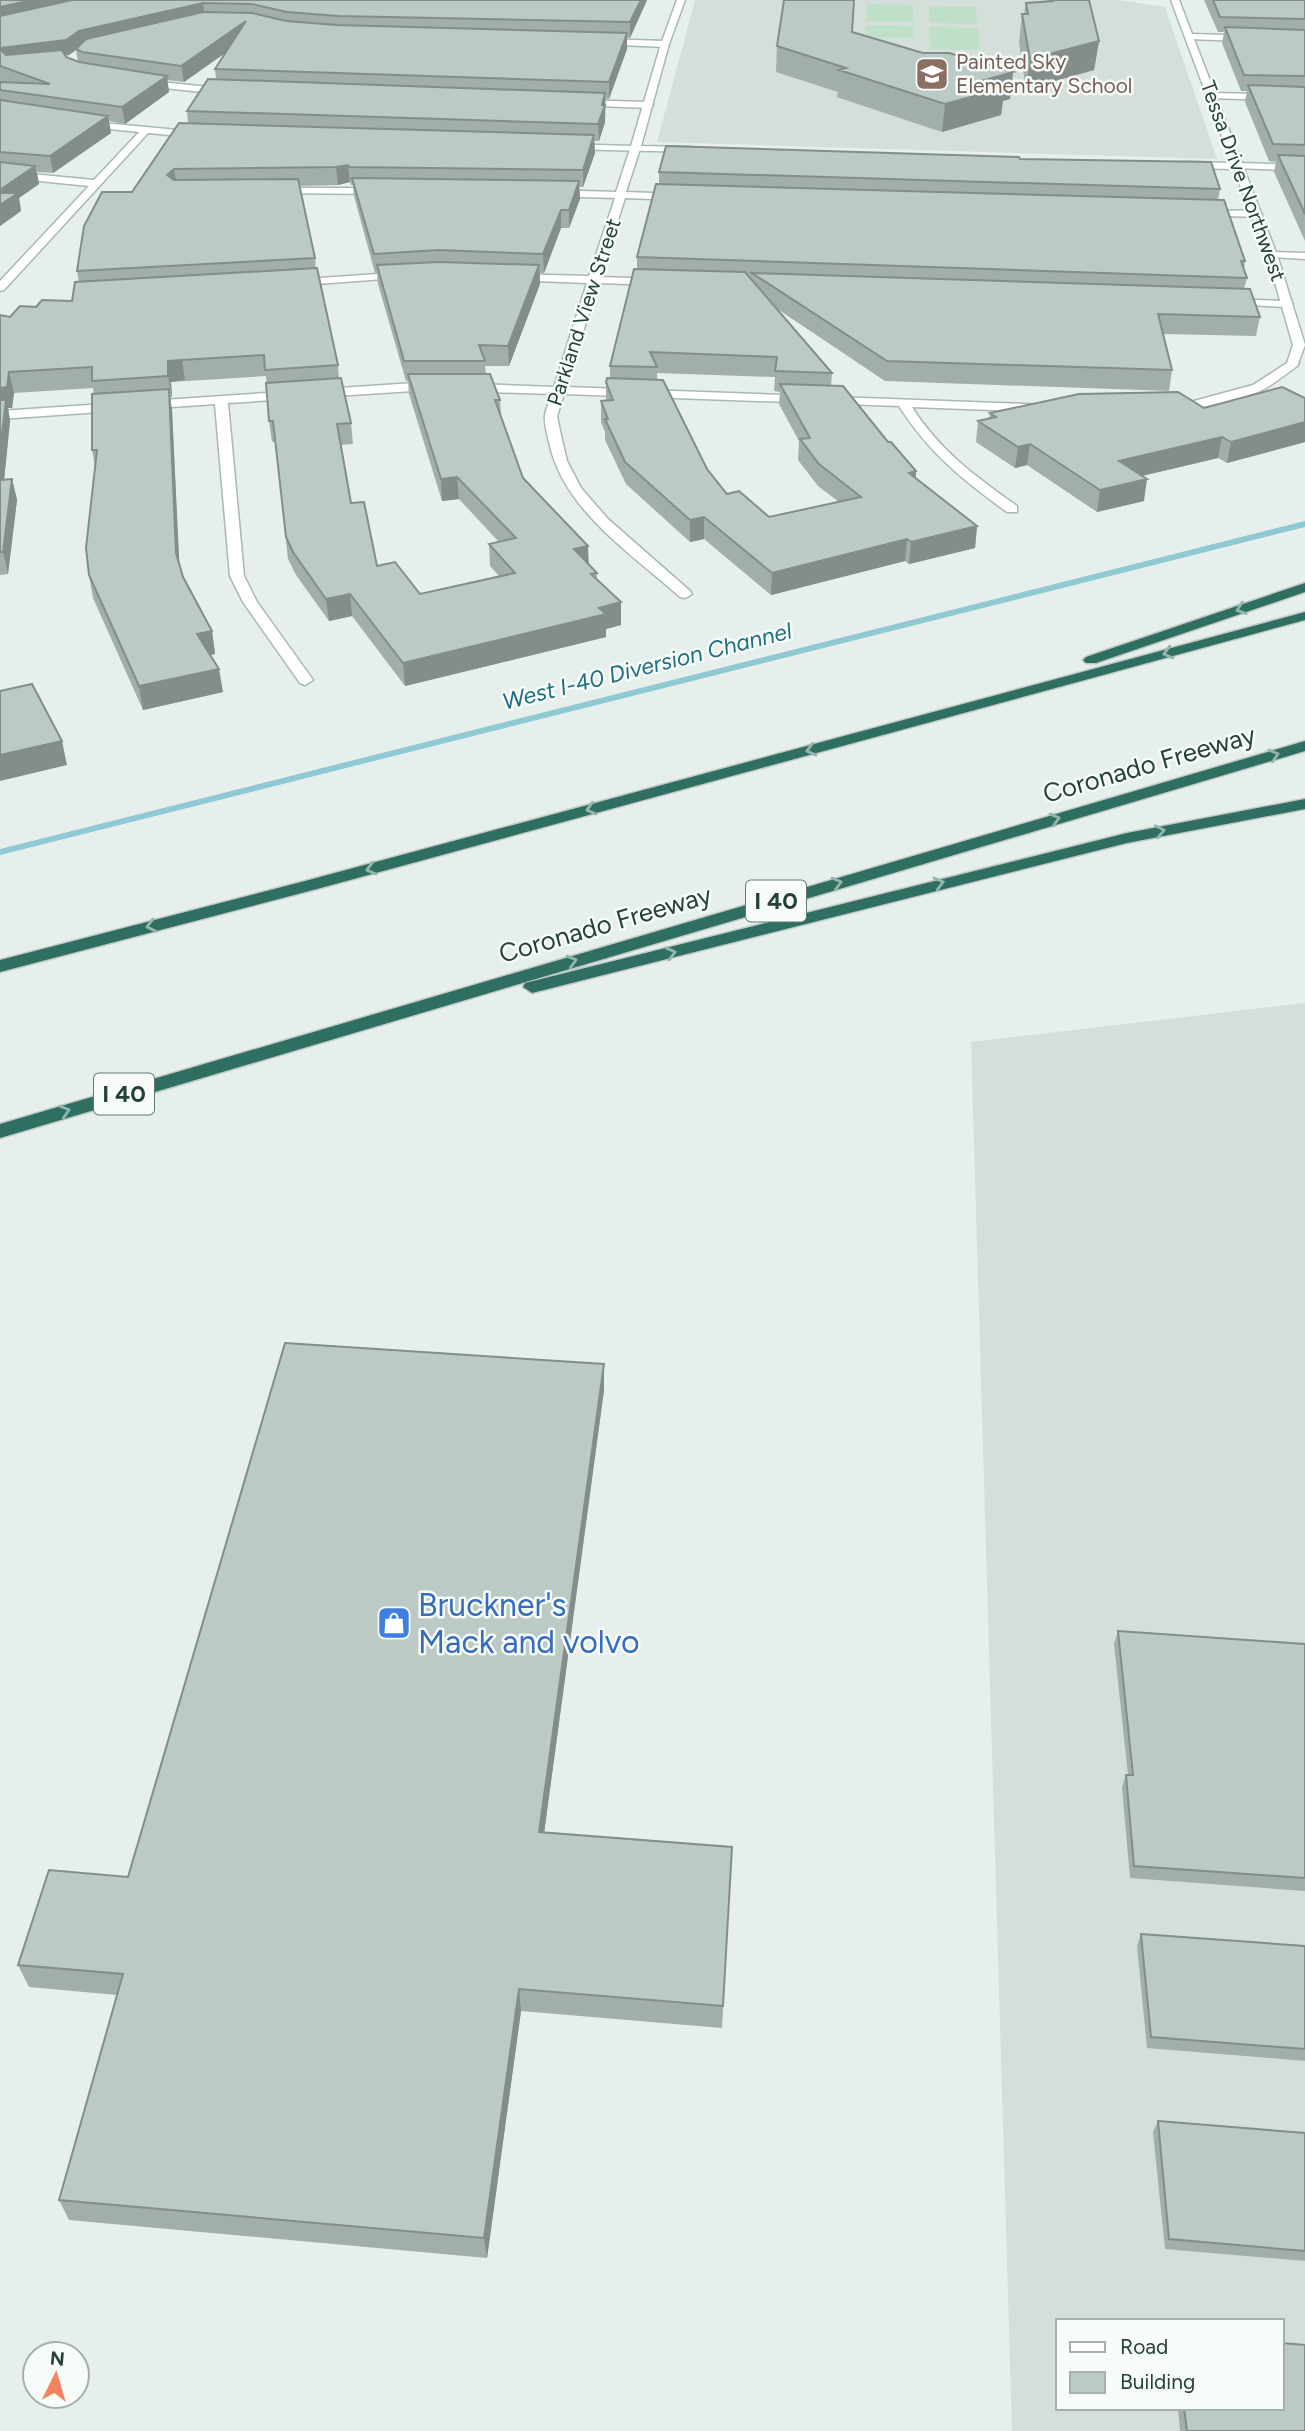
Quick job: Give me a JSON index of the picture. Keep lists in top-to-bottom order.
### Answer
{
  "streets": {
    "highway": ["Coronado Freeway", "I 40"],
    "street": ["Tessa Drive Northwest", "Parkland View Street"]
  },
  "water": ["West I-40 Diversion Channel"],
  "places": {
    "school or university": ["Painted Sky Elementary School"],
    "shop": ["Bruckner's Mack and volvo"]
  },
  "legend": ["Road", "Building"],
  "north": "top"
}
